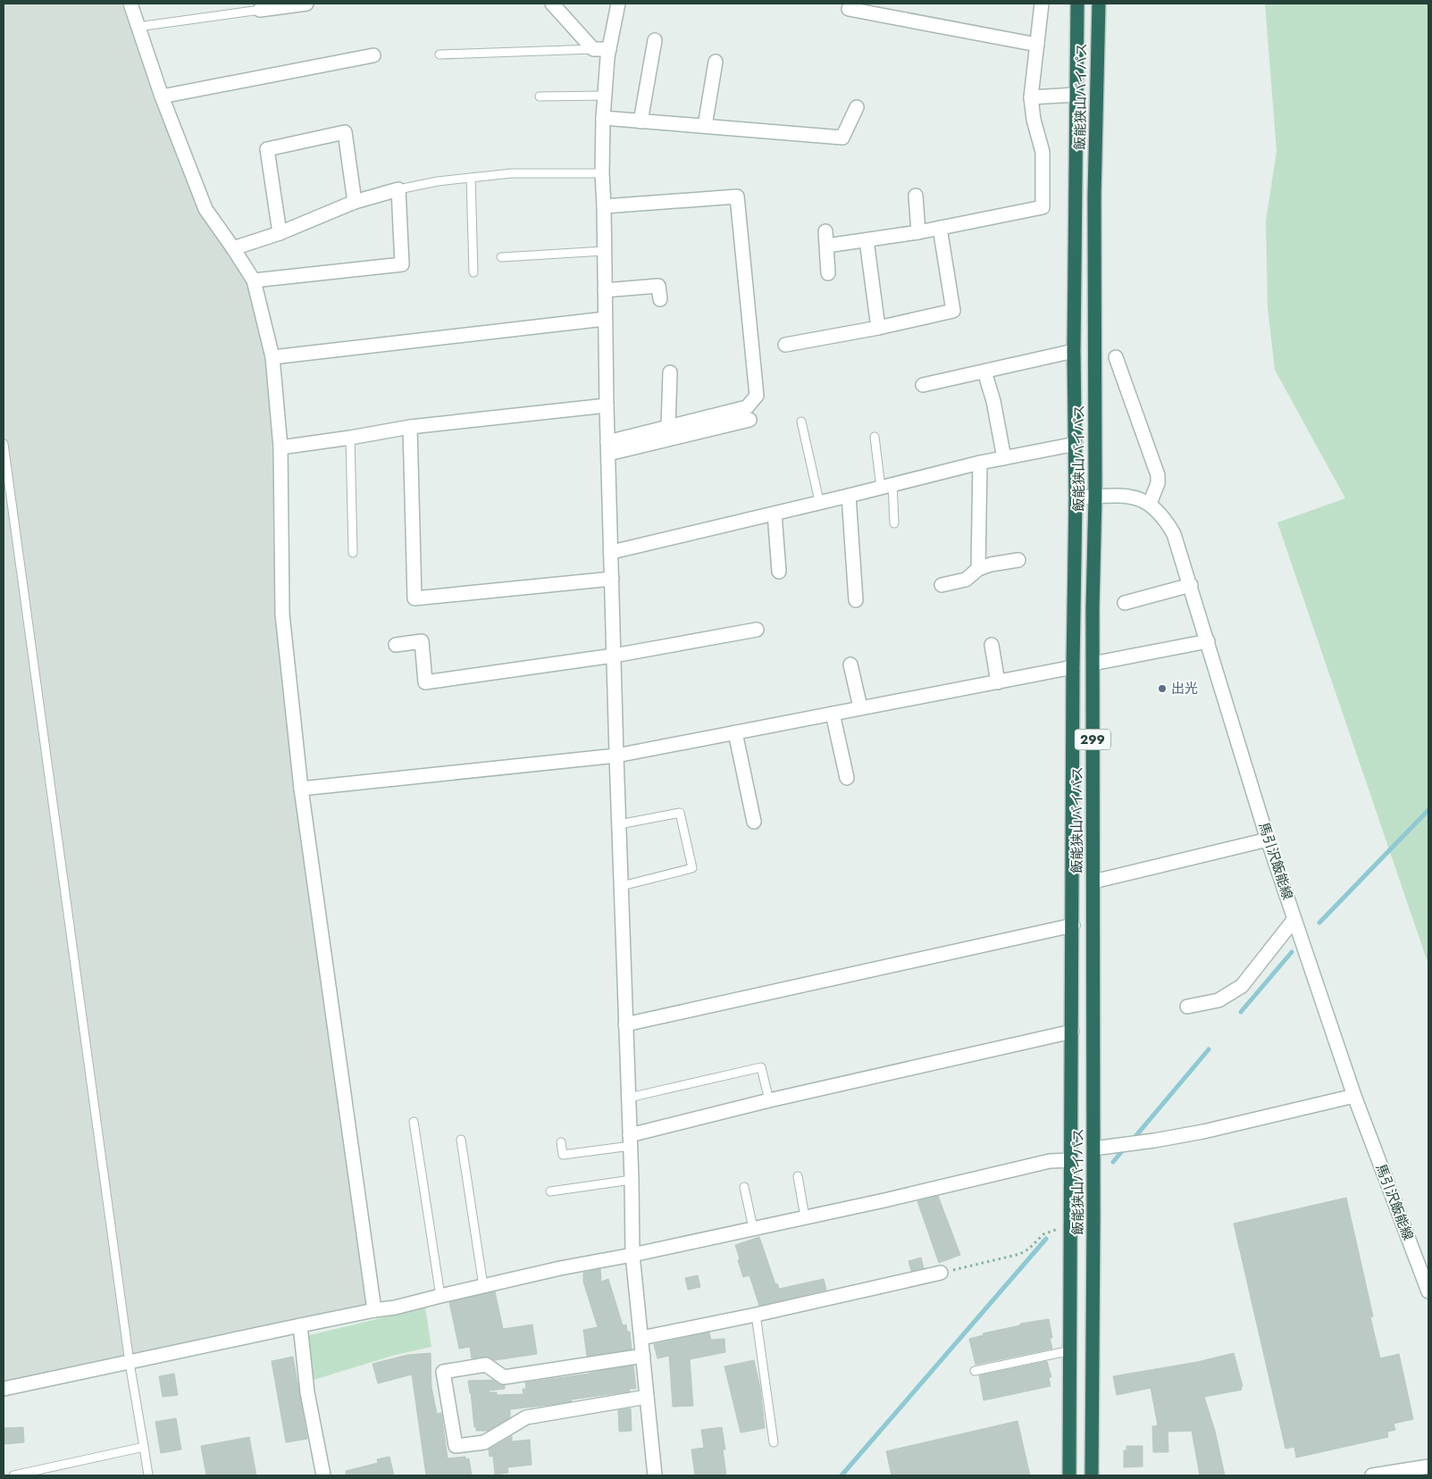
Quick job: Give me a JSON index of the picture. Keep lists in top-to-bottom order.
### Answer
{
  "streets": {
    "highway": ["飯能狭山バイパス", "299"],
    "street": ["馬引沢飯能線"]
  },
  "crossings": [
    ["飯能狭山バイパス", "馬引沢飯能線"]
  ],
  "places": ["出光"]
}
